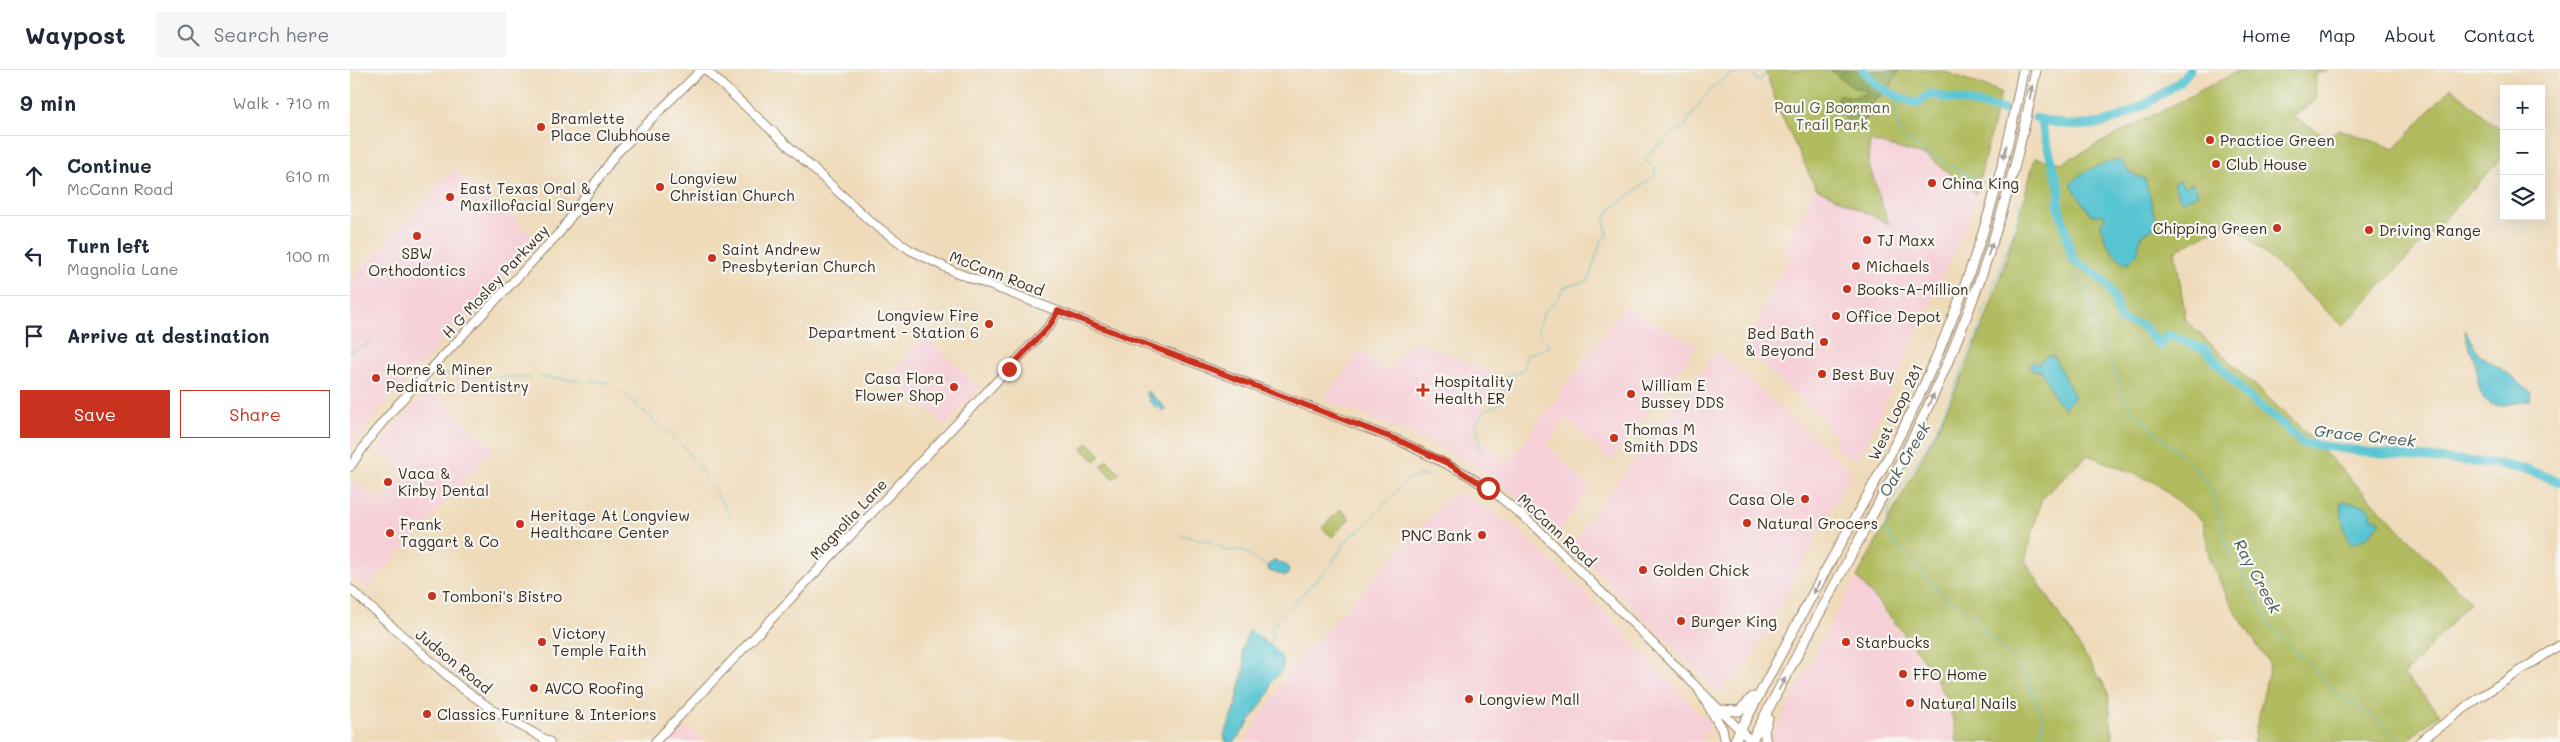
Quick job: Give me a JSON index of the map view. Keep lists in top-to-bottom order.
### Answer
{
  "streets": {
    "highway": ["West Loop 281"],
    "main road": [
      "McCann Road",
      "H G Mosley Parkway",
      "Magnolia Lane",
      "Judson Road"
    ]
  },
  "crossings": [
    ["McCann Road", "West Loop 281"],
    ["McCann Road", "Magnolia Lane"]
  ],
  "water": ["Grace Creek", "Oak Creek", "Ray Creek"],
  "parks": ["Paul G Boorman Trail Park"],
  "places": {
    "other": [
      "Bramlette Place Clubhouse",
      "Practice Green",
      "Club House",
      "China King",
      "Longview Christian Church",
      "East Texas Oral & Maxillofacial Surgery",
      "Chipping Green",
      "Driving Range",
      "SBW Orthodontics",
      "TJ Maxx",
      "Saint Andrew Presbyterian Church",
      "Michaels",
      "Books-A-Million",
      "Office Depot",
      "Longview Fire Department - Station 6",
      "Bed Bath & Beyond",
      "Best Buy",
      "Horne & Miner Pediatric Dentistry",
      "Casa Flora Flower Shop",
      "William E Bussey DDS",
      "Thomas M Smith DDS",
      "Vaca & Kirby Dental",
      "Casa Ole",
      "Natural Grocers",
      "Heritage At Longview Healthcare Center",
      "Frank Taggart & Co",
      "PNC Bank",
      "Golden Chick",
      "Tomboni's Bistro",
      "Burger King",
      "Victory Temple Faith",
      "Starbucks",
      "FFO Home",
      "AVCO Roofing",
      "Longview Mall",
      "Natural Nails",
      "Classics Furniture & Interiors"
    ],
    "health": ["Hospitality Health ER"]
  },
  "page": {
    "header": "Waypost",
    "search": "Search here",
    "nav": [
      "Home",
      "Map",
      "About",
      "Contact"
    ],
    "heading": ["9 min", "Walk · 710 m"],
    "map_buttons": ["+", "−"],
    "list": [
      ["Continue", "McCann Road", "610 m"],
      ["Turn left", "Magnolia Lane", "100 m"],
      "Arrive at destination"
    ],
    "buttons": ["Save", "Share"]
  }
}
